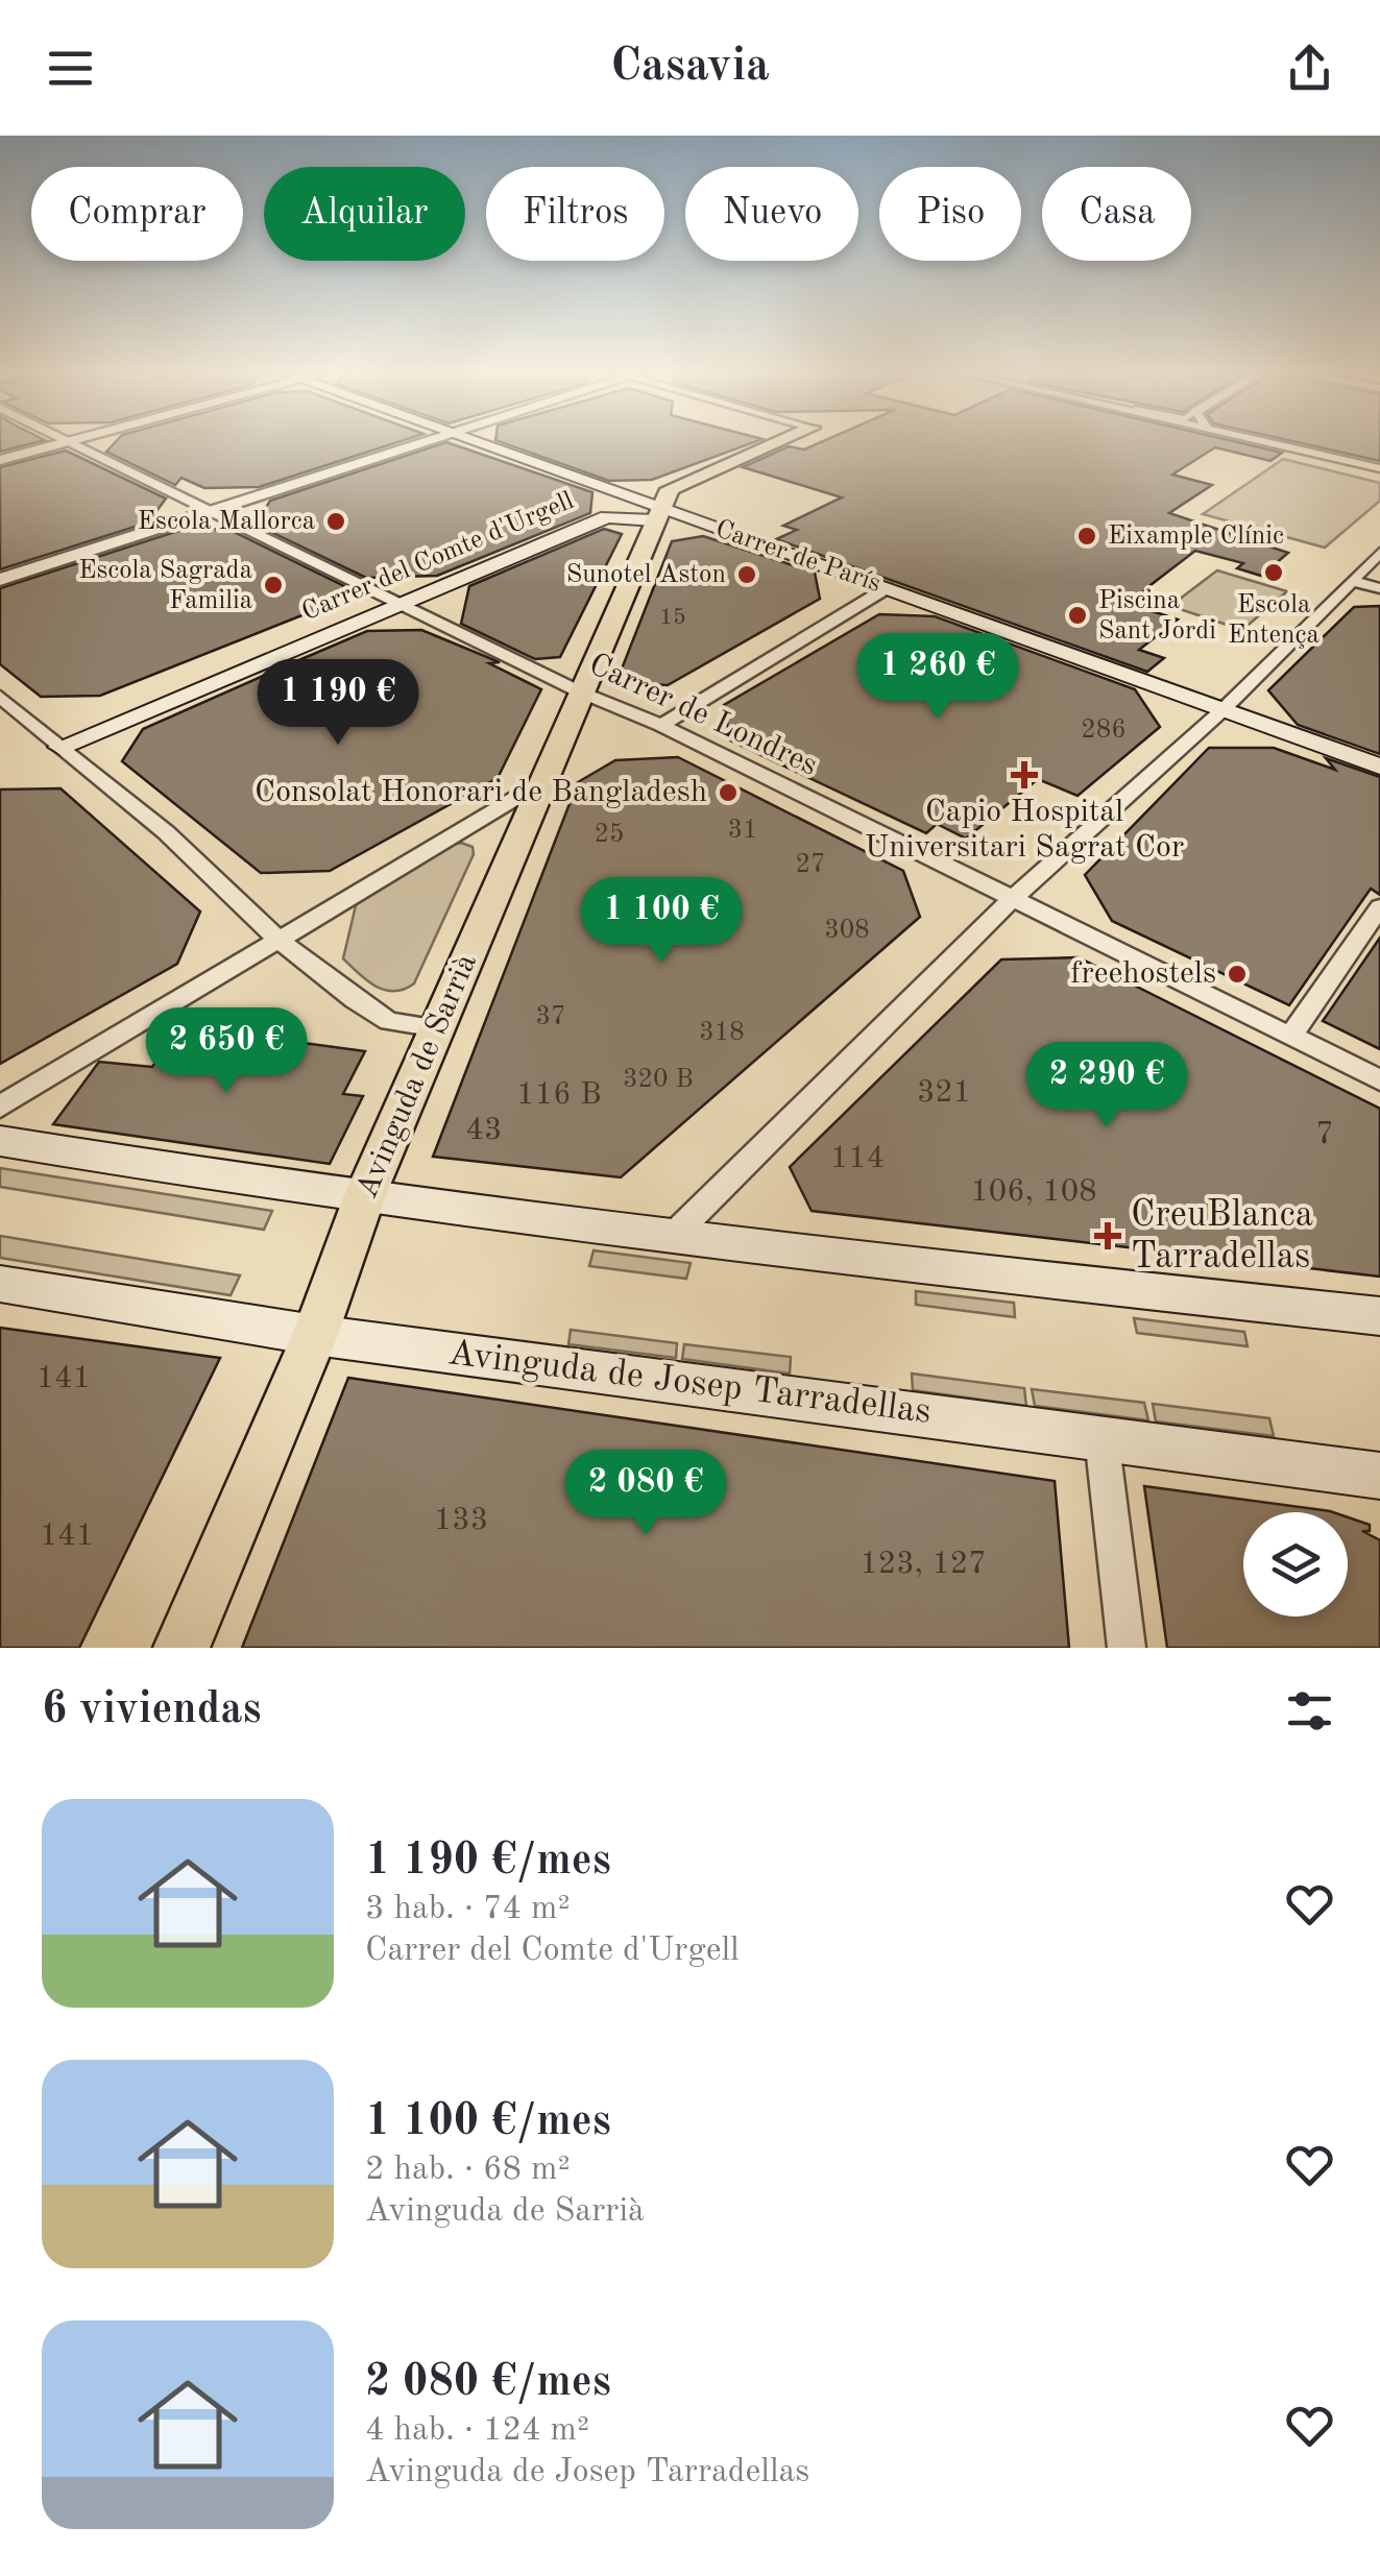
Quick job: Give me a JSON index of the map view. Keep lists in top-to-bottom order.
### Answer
{
  "streets": {
    "main road": [
      "Carrer del Comte d'Urgell",
      "Carrer de París",
      "Avinguda de Sarrià",
      "Avinguda de Josep Tarradellas"
    ],
    "street": ["Carrer de Londres"]
  },
  "crossings": [
    ["Carrer del Comte d'Urgell", "Carrer de Londres"],
    ["Carrer de París", "Avinguda de Sarrià"],
    ["Carrer de Londres", "Avinguda de Sarrià"],
    ["Avinguda de Sarrià", "Avinguda de Josep Tarradellas"]
  ],
  "places": {
    "other": [
      "Escola Mallorca",
      "Eixample Clínic",
      "Escola Entença",
      "Sunotel Aston",
      "Escola Sagrada Familia",
      "Piscina Sant Jordi",
      "Consolat Honorari de Bangladesh",
      "freehostels"
    ],
    "health": ["Capio Hospital Universitari Sagrat Cor", "CreuBlanca Tarradellas"]
  },
  "house_numbers": [
    "15",
    "286",
    "31",
    "25",
    "27",
    "308",
    "37",
    "318",
    "320 B",
    "321",
    "116 B",
    "43",
    "7",
    "114",
    "106, 108",
    "141",
    "133",
    "141",
    "123, 127"
  ],
  "page": {
    "header": "Casavia",
    "chip": [
      "Comprar",
      "Alquilar",
      "Filtros",
      "Nuevo",
      "Piso",
      "Casa"
    ],
    "price": [
      "1 260 €",
      "1 190 €",
      "1 100 €",
      "2 650 €",
      "2 290 €",
      "2 080 €"
    ],
    "heading": "6 viviendas",
    "list": [
      {
        "name": "1 190 €/mes",
        "note": "3 hab. · 74 m² · Carrer del Comte d'Urgell"
      },
      {
        "name": "1 100 €/mes",
        "note": "2 hab. · 68 m² · Avinguda de Sarrià"
      },
      {
        "name": "2 080 €/mes",
        "note": "4 hab. · 124 m² · Avinguda de Josep Tarradellas"
      }
    ]
  }
}
